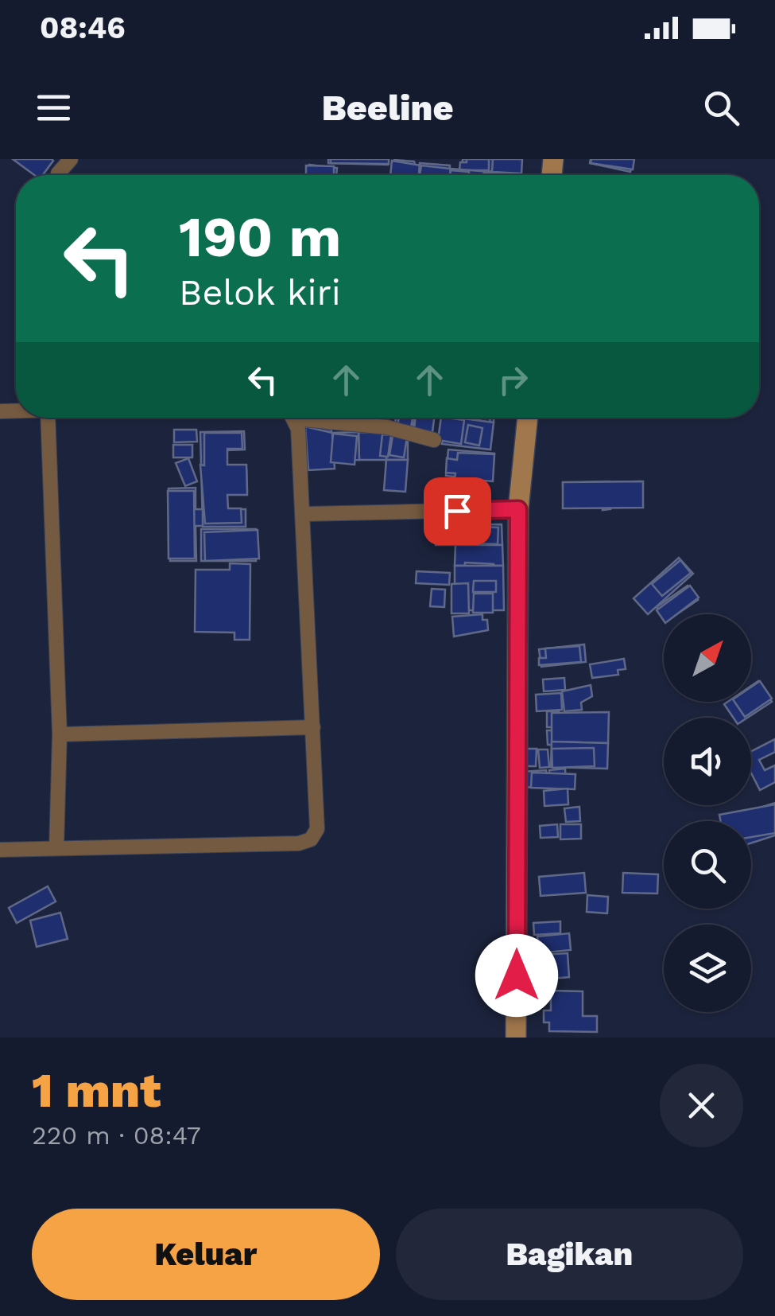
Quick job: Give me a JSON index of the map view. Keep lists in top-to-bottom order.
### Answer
{
  "north": "top right",
  "page": {
    "status": "08:46",
    "header": "Beeline",
    "turn": ["190 m", "Belok kiri"],
    "heading": ["1 mnt", "220 m · 08:47"],
    "buttons": ["Keluar", "Bagikan"]
  }
}
